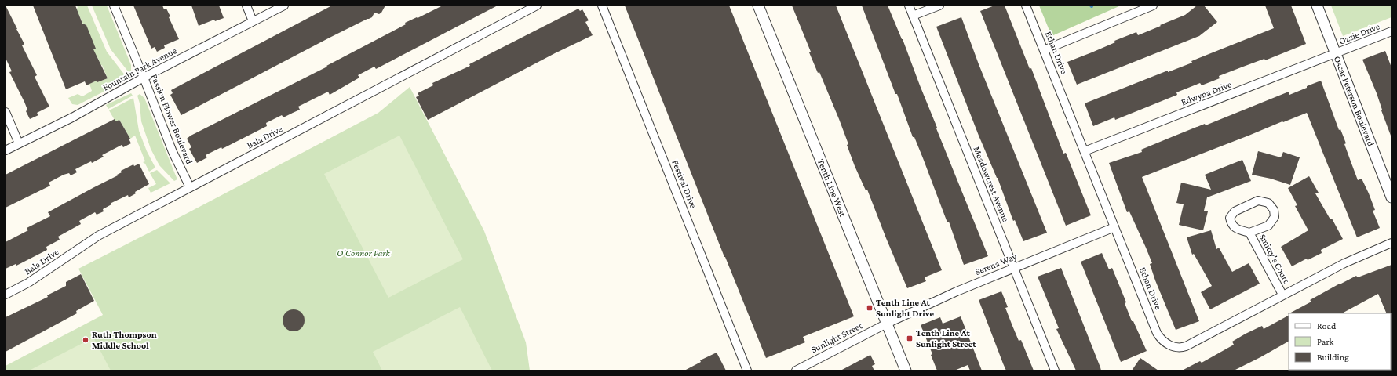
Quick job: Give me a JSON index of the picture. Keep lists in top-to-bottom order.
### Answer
{
  "streets": {
    "street": [
      "Ozzie Drive",
      "Ethan Drive",
      "Fountain Park Avenue",
      "Edwyna Drive",
      "Oscar Peterson Boulevard",
      "Passion Flower Boulevard",
      "Bala Drive",
      "Festival Drive",
      "Meadowcrest Avenue",
      "Tenth Line West",
      "Smitty's Court",
      "Serena Way",
      "Sunlight Street"
    ]
  },
  "crossings": [
    ["Ozzie Drive", "Edwyna Drive"],
    ["Ozzie Drive", "Oscar Peterson Boulevard"],
    ["Ethan Drive", "Edwyna Drive"],
    ["Ethan Drive", "Smitty's Court"],
    ["Ethan Drive", "Serena Way"],
    ["Fountain Park Avenue", "Passion Flower Boulevard"],
    ["Edwyna Drive", "Oscar Peterson Boulevard"],
    ["Passion Flower Boulevard", "Bala Drive"],
    ["Meadowcrest Avenue", "Serena Way"],
    ["Tenth Line West", "Serena Way"],
    ["Tenth Line West", "Sunlight Street"],
    ["Serena Way", "Sunlight Street"]
  ],
  "parks": ["O'Connor Park"],
  "places": {
    "transit": ["Tenth Line At Sunlight Drive", "Tenth Line At Sunlight Street"],
    "other": ["Ruth Thompson Middle School"]
  },
  "legend": ["Road", "Park", "Building"]
}
